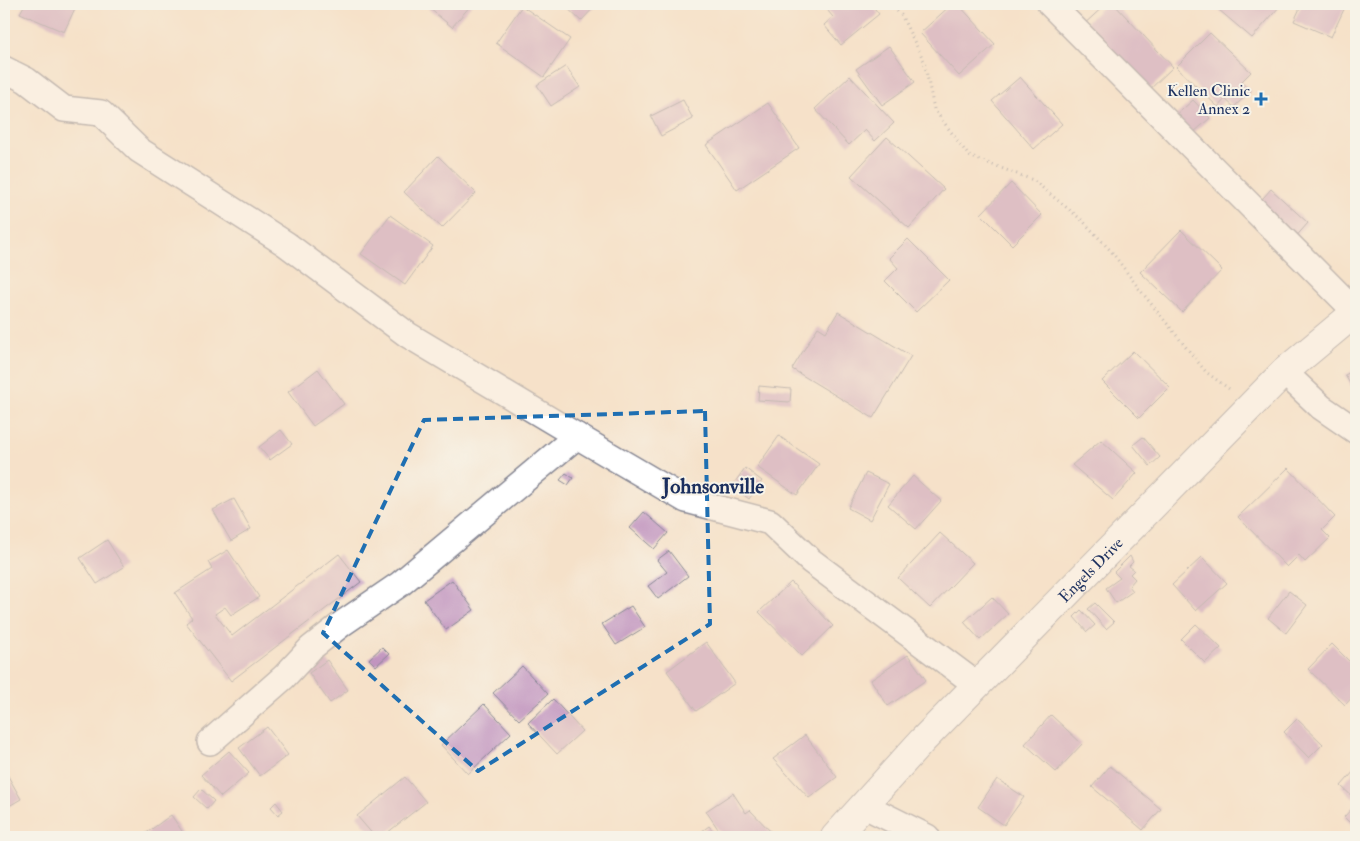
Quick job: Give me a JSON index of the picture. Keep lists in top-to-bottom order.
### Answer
{
  "streets": {
    "street": ["Engels Drive"]
  },
  "districts": ["Johnsonville"],
  "places": {
    "health": ["Kellen Clinic Annex 2"]
  }
}
